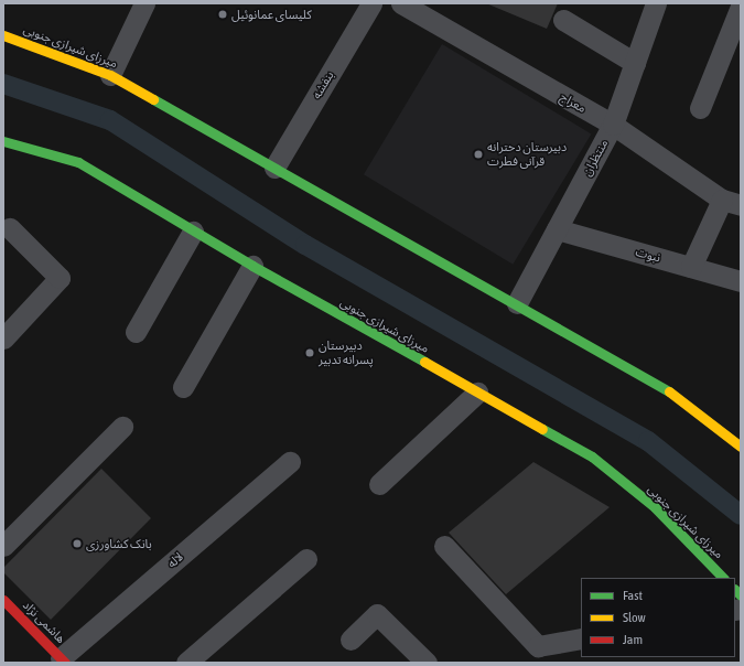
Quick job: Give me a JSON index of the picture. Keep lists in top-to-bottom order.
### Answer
{
  "streets": {
    "main road": ["میرزای شیرازی جنوبی", "هاشمی نژاد"],
    "street": [
      "بنفشه",
      "معراج",
      "منتظران",
      "نبوت",
      "لاله"
    ]
  },
  "crossings": [
    ["میرزای شیرازی جنوبی", "بنفشه"],
    ["میرزای شیرازی جنوبی", "منتظران"],
    ["معراج", "منتظران"],
    ["منتظران", "نبوت"],
    ["لاله", "هاشمی نژاد"]
  ],
  "places": [
    "کلیسای عمانوئیل",
    "دبیرستان دخترانه قرآنی فطرت",
    "دبیرستان پسرانه تدبیر",
    "بانک کشاورزی"
  ],
  "legend": ["Fast", "Slow", "Jam"]
}
